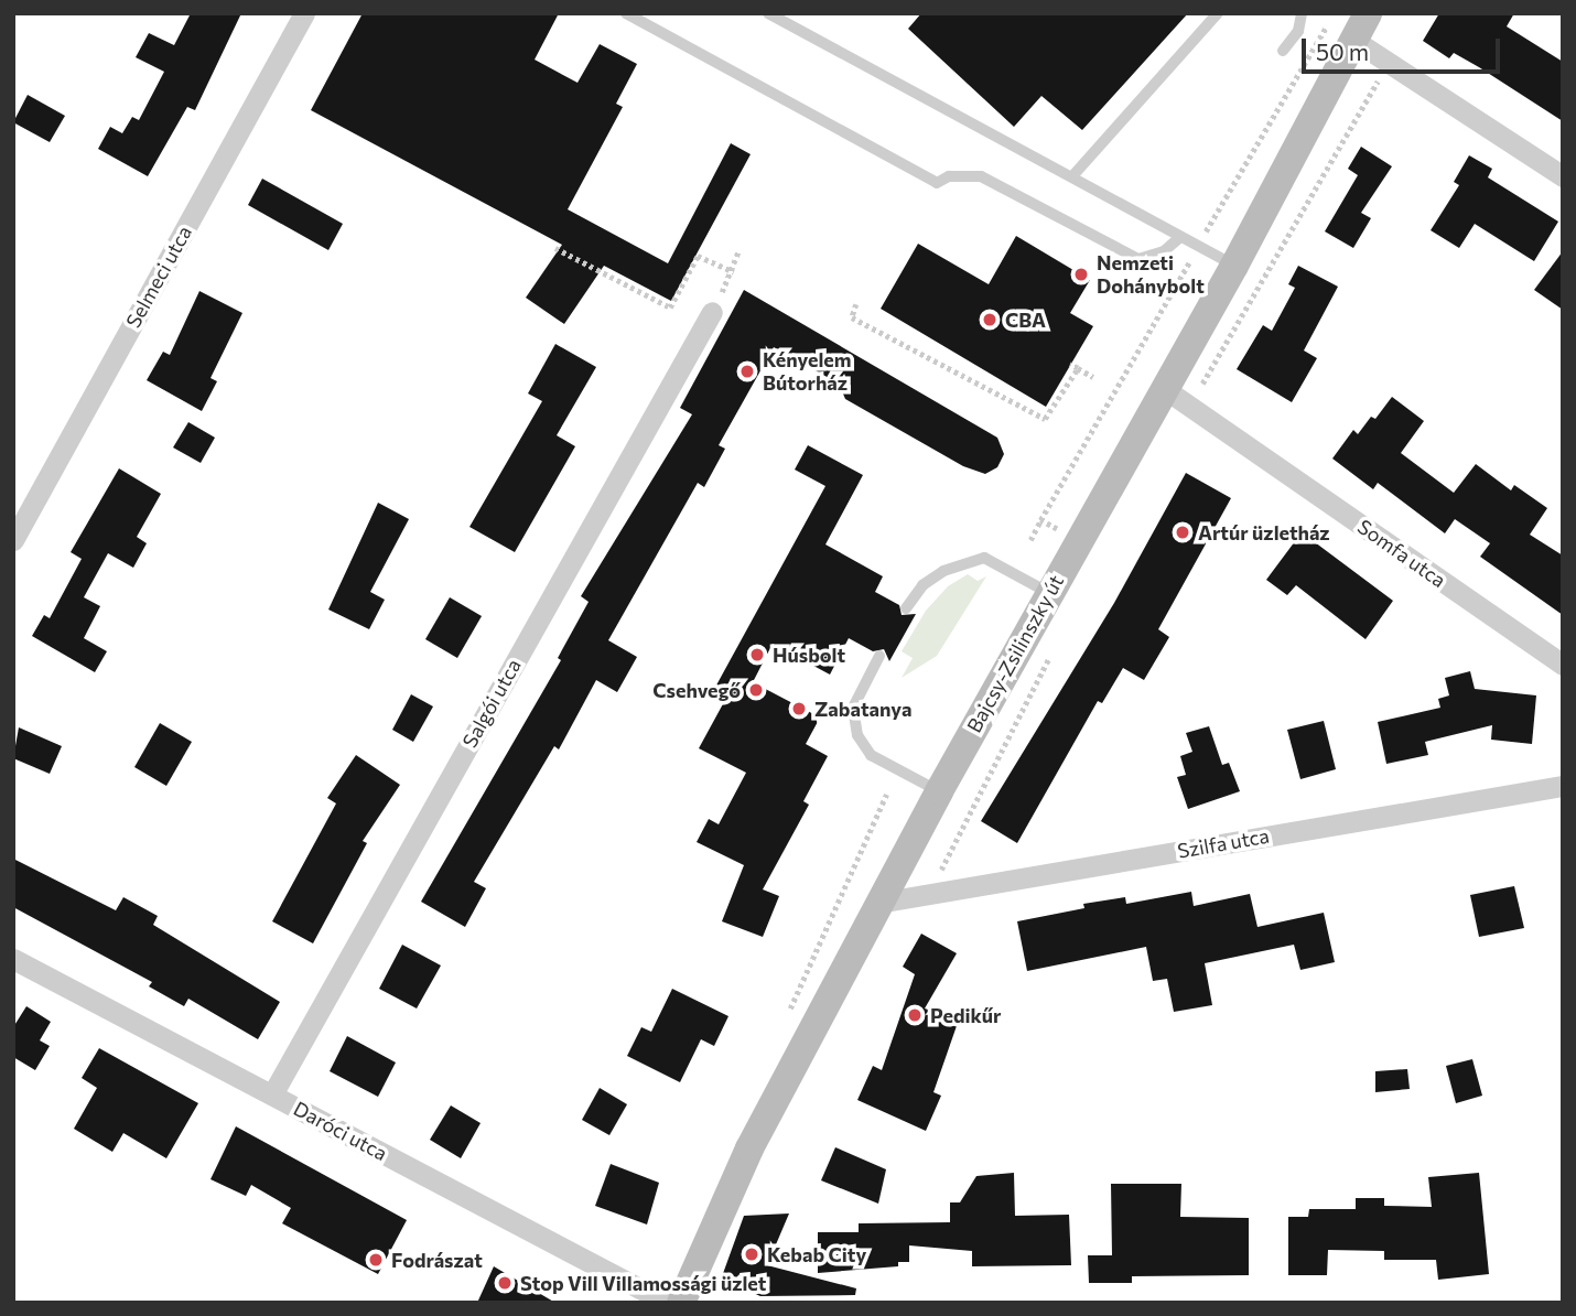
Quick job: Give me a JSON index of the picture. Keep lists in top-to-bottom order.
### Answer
{
  "streets": {
    "main road": ["Bajcsy-Zsilinszky út"],
    "street": [
      "Selmeci utca",
      "Somfa utca",
      "Salgói utca",
      "Szilfa utca",
      "Daróci utca"
    ]
  },
  "crossings": [
    ["Somfa utca", "Bajcsy-Zsilinszky út"],
    ["Bajcsy-Zsilinszky út", "Szilfa utca"],
    ["Salgói utca", "Daróci utca"]
  ],
  "places": [
    "Nemzeti Dohánybolt",
    "CBA",
    "Kényelem Bútorház",
    "Artúr üzletház",
    "Húsbolt",
    "Csehvegő",
    "Zabatanya",
    "Pedikűr",
    "Kebab City",
    "Fodrászat",
    "Stop Vill Villamossági üzlet"
  ],
  "scale_bar": "50 m"
}
